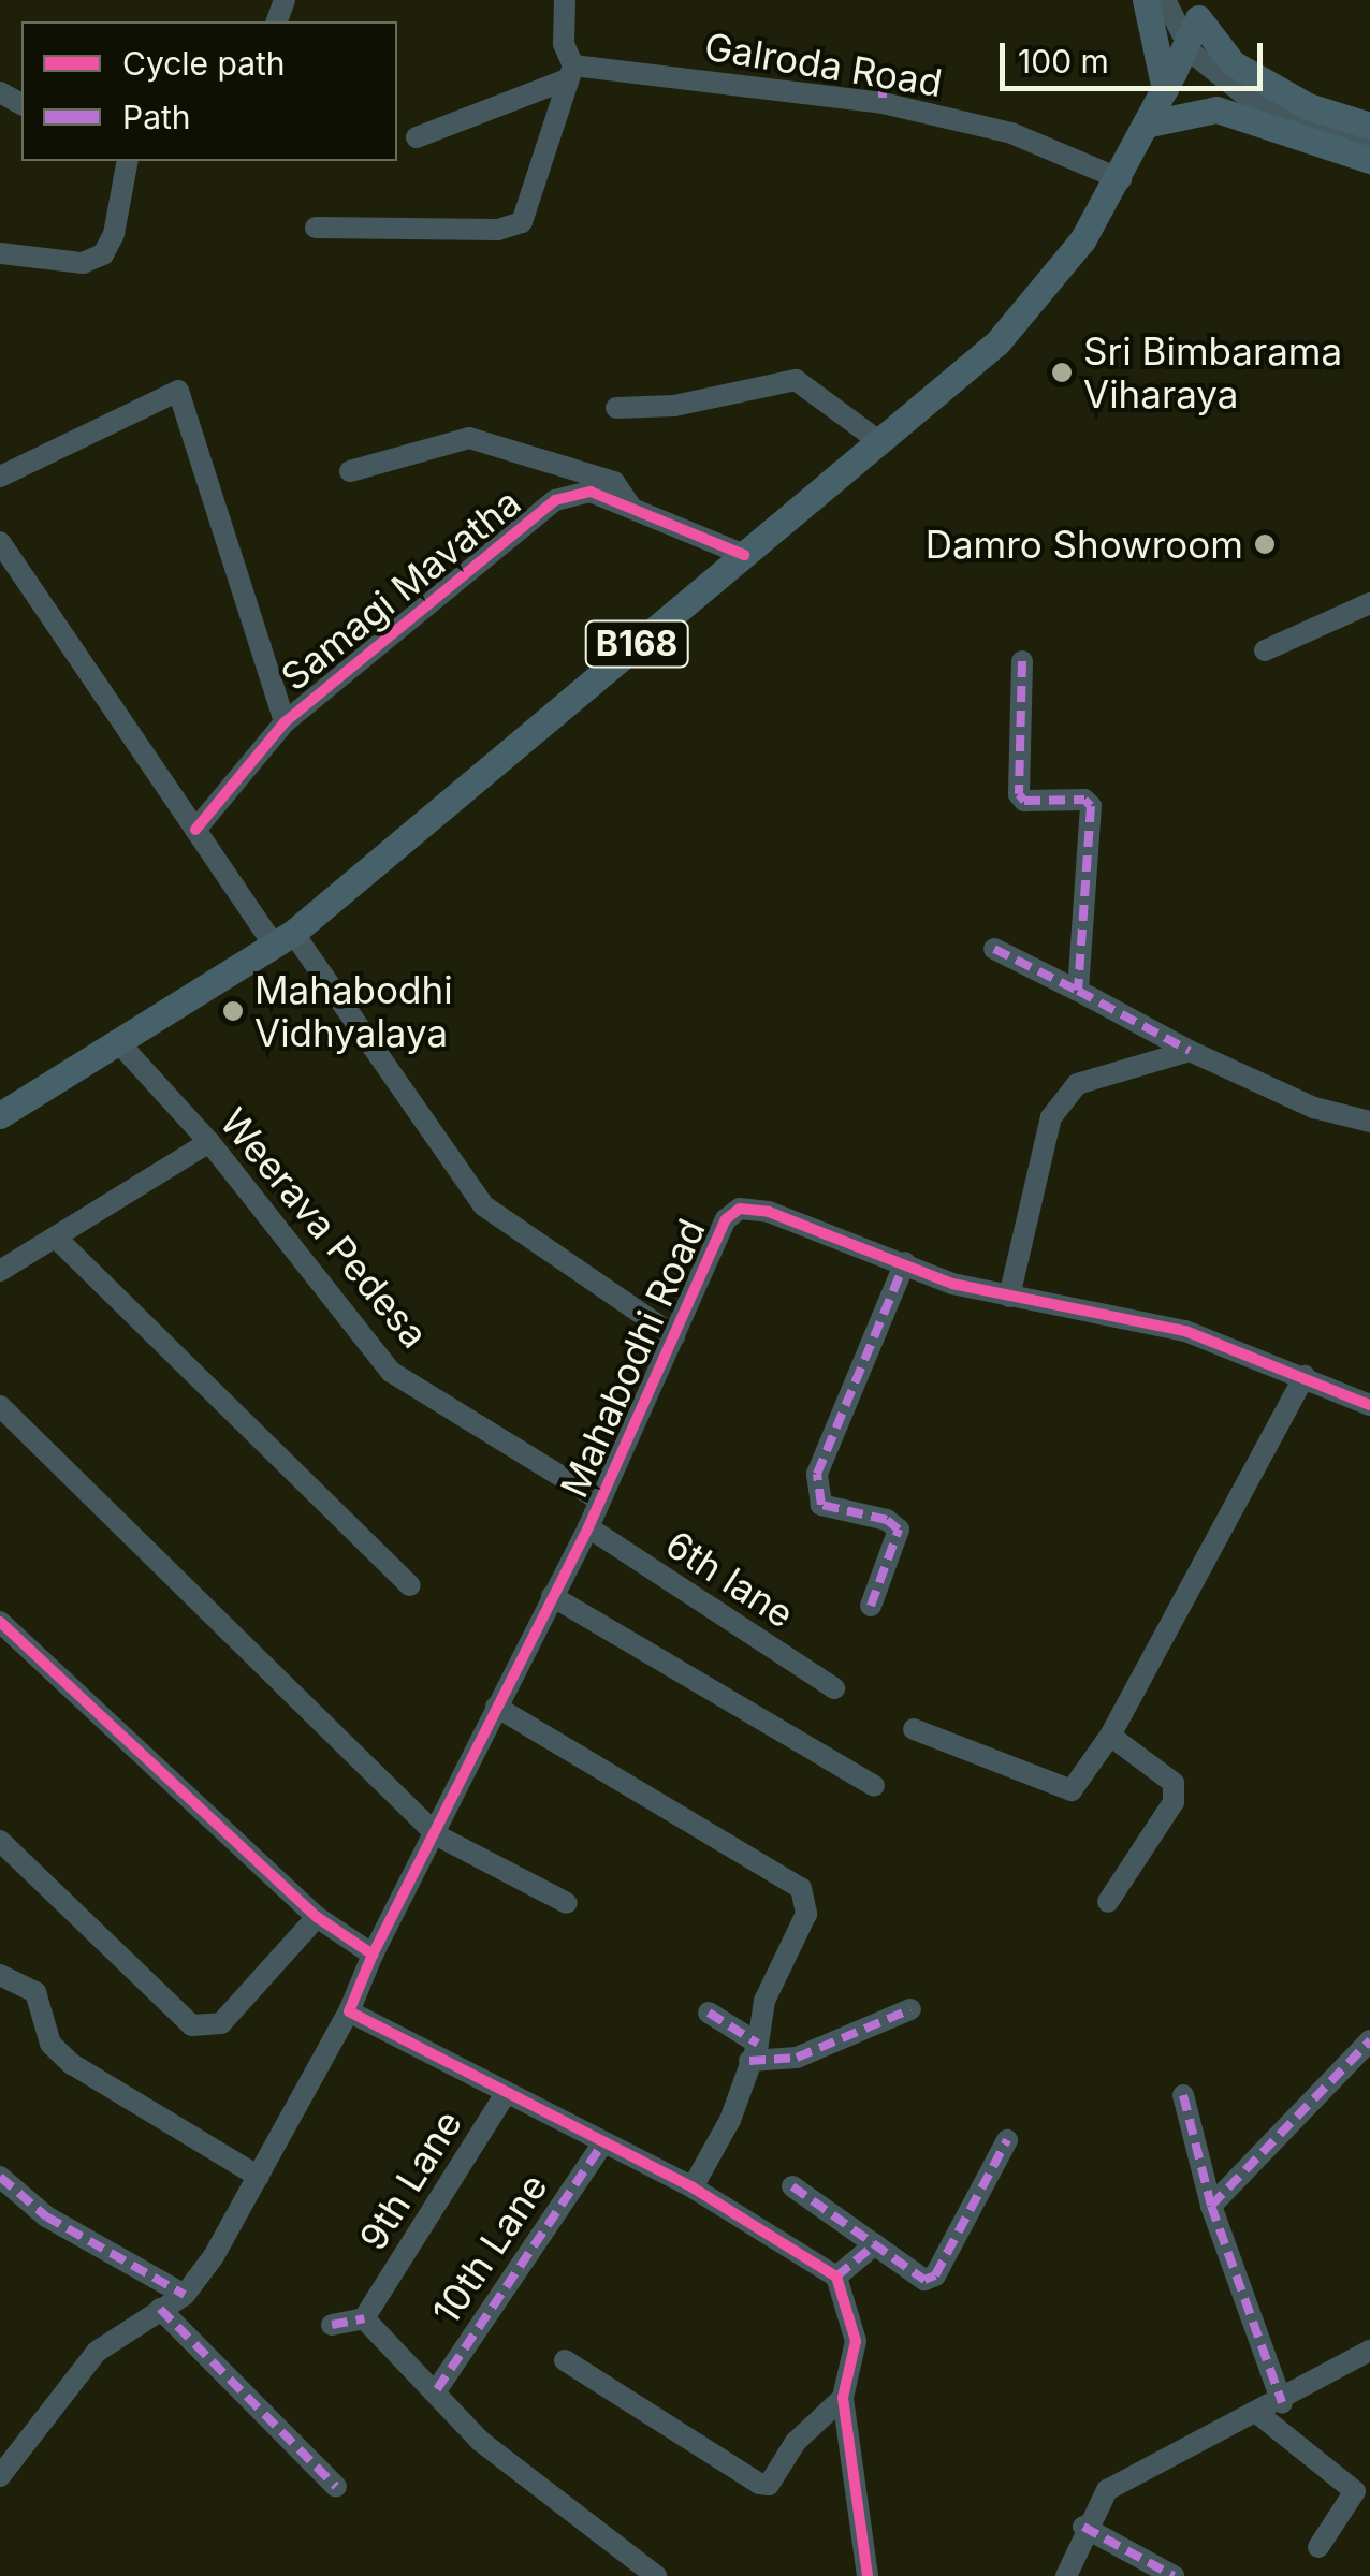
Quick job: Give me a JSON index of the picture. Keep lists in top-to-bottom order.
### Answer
{
  "streets": {
    "main road": ["B168"],
    "street": [
      "Galroda Road",
      "Samagi Mavatha",
      "Weerava Pedesa",
      "Mahabodhi Road",
      "6th lane",
      "9th Lane",
      "10th Lane"
    ]
  },
  "crossings": [
    ["Galroda Road", "B168"],
    ["Samagi Mavatha", "B168"],
    ["B168", "Weerava Pedesa"],
    ["Weerava Pedesa", "Mahabodhi Road"],
    ["Mahabodhi Road", "6th lane"]
  ],
  "places": ["Sri Bimbarama Viharaya", "Damro Showroom", "Mahabodhi Vidhyalaya"],
  "legend": ["Cycle path", "Path"],
  "scale_bar": "100 m"
}
